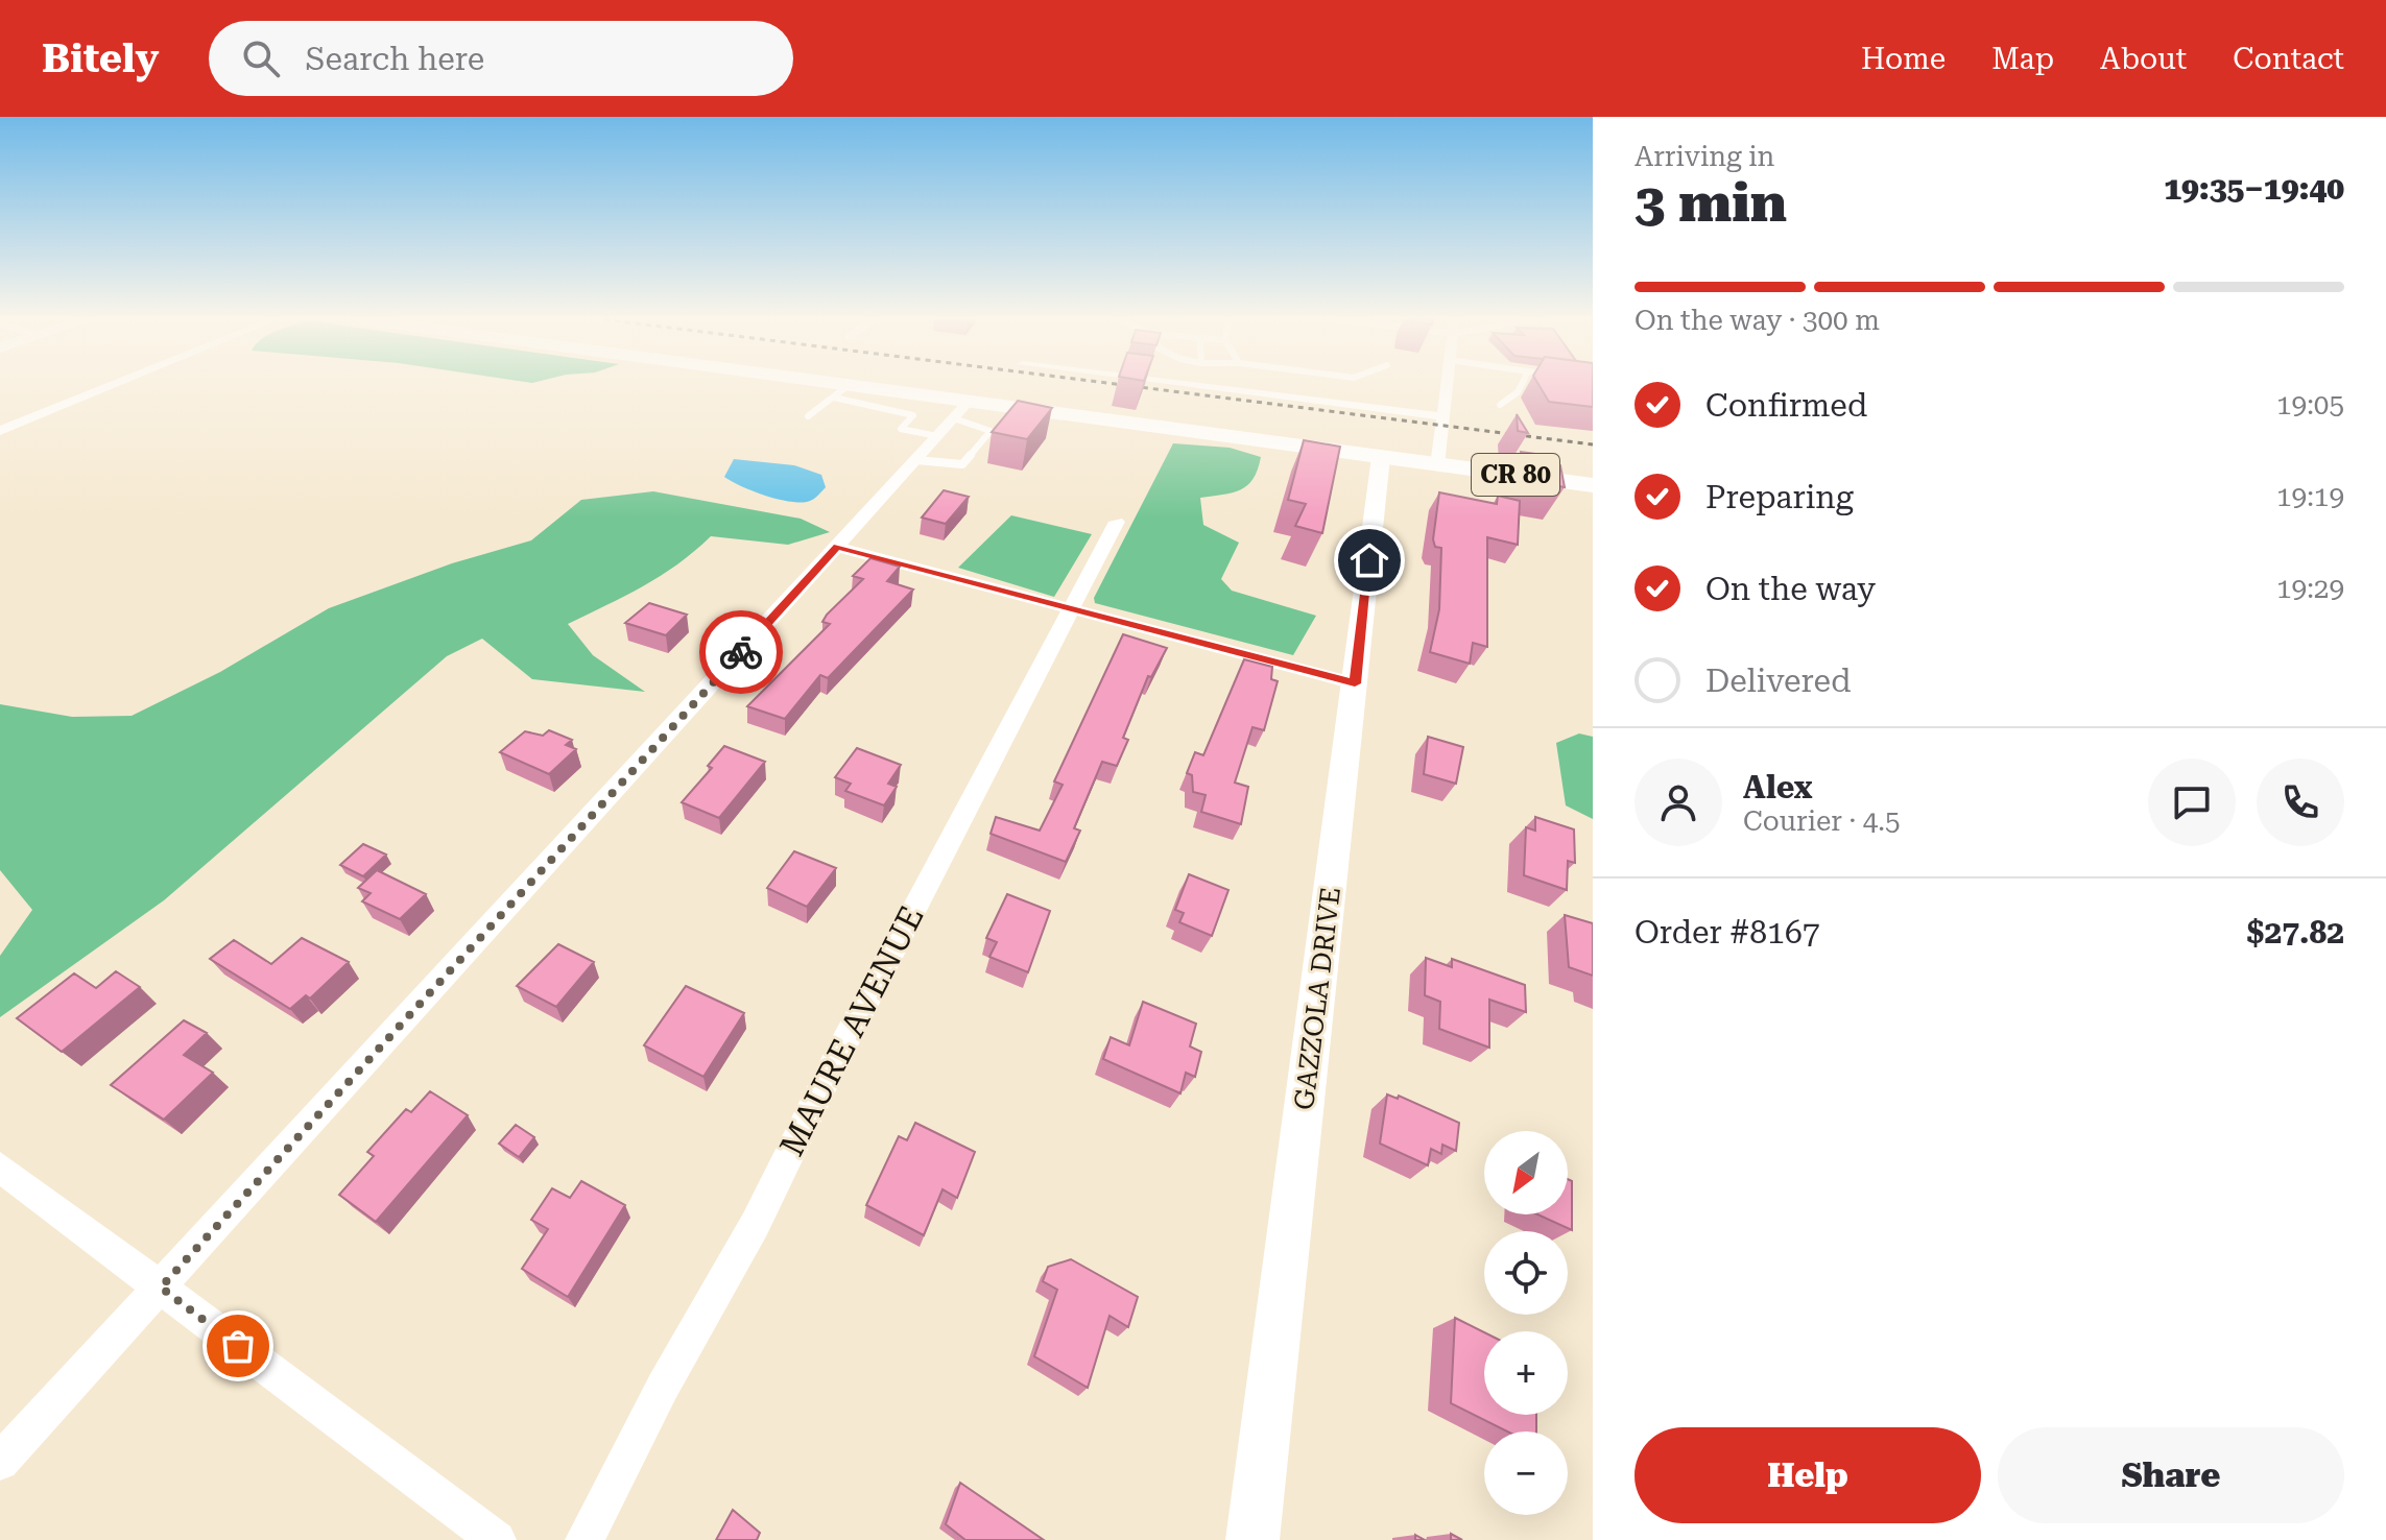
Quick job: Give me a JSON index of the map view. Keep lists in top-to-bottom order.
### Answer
{
  "streets": {
    "main road": ["CR 80"],
    "street": ["GAZZOLA DRIVE", "MAURE AVENUE"]
  },
  "crossings": [
    ["CR 80", "GAZZOLA DRIVE"]
  ],
  "north": "bottom left",
  "page": {
    "header": "Bitely",
    "search": "Search here",
    "nav": [
      "Home",
      "Map",
      "About",
      "Contact"
    ],
    "heading": ["3 min", "Arriving in", "19:35–19:40"],
    "panel": [
      "Alex",
      "Courier · 4.5",
      "Order #8167",
      "$27.82"
    ],
    "bar": "On the way · 300 m",
    "list": [
      ["Confirmed", "19:05"],
      ["Preparing", "19:19"],
      ["On the way", "19:29"],
      "Delivered"
    ],
    "map_buttons": ["+", "−"],
    "buttons": ["Help", "Share"]
  }
}
